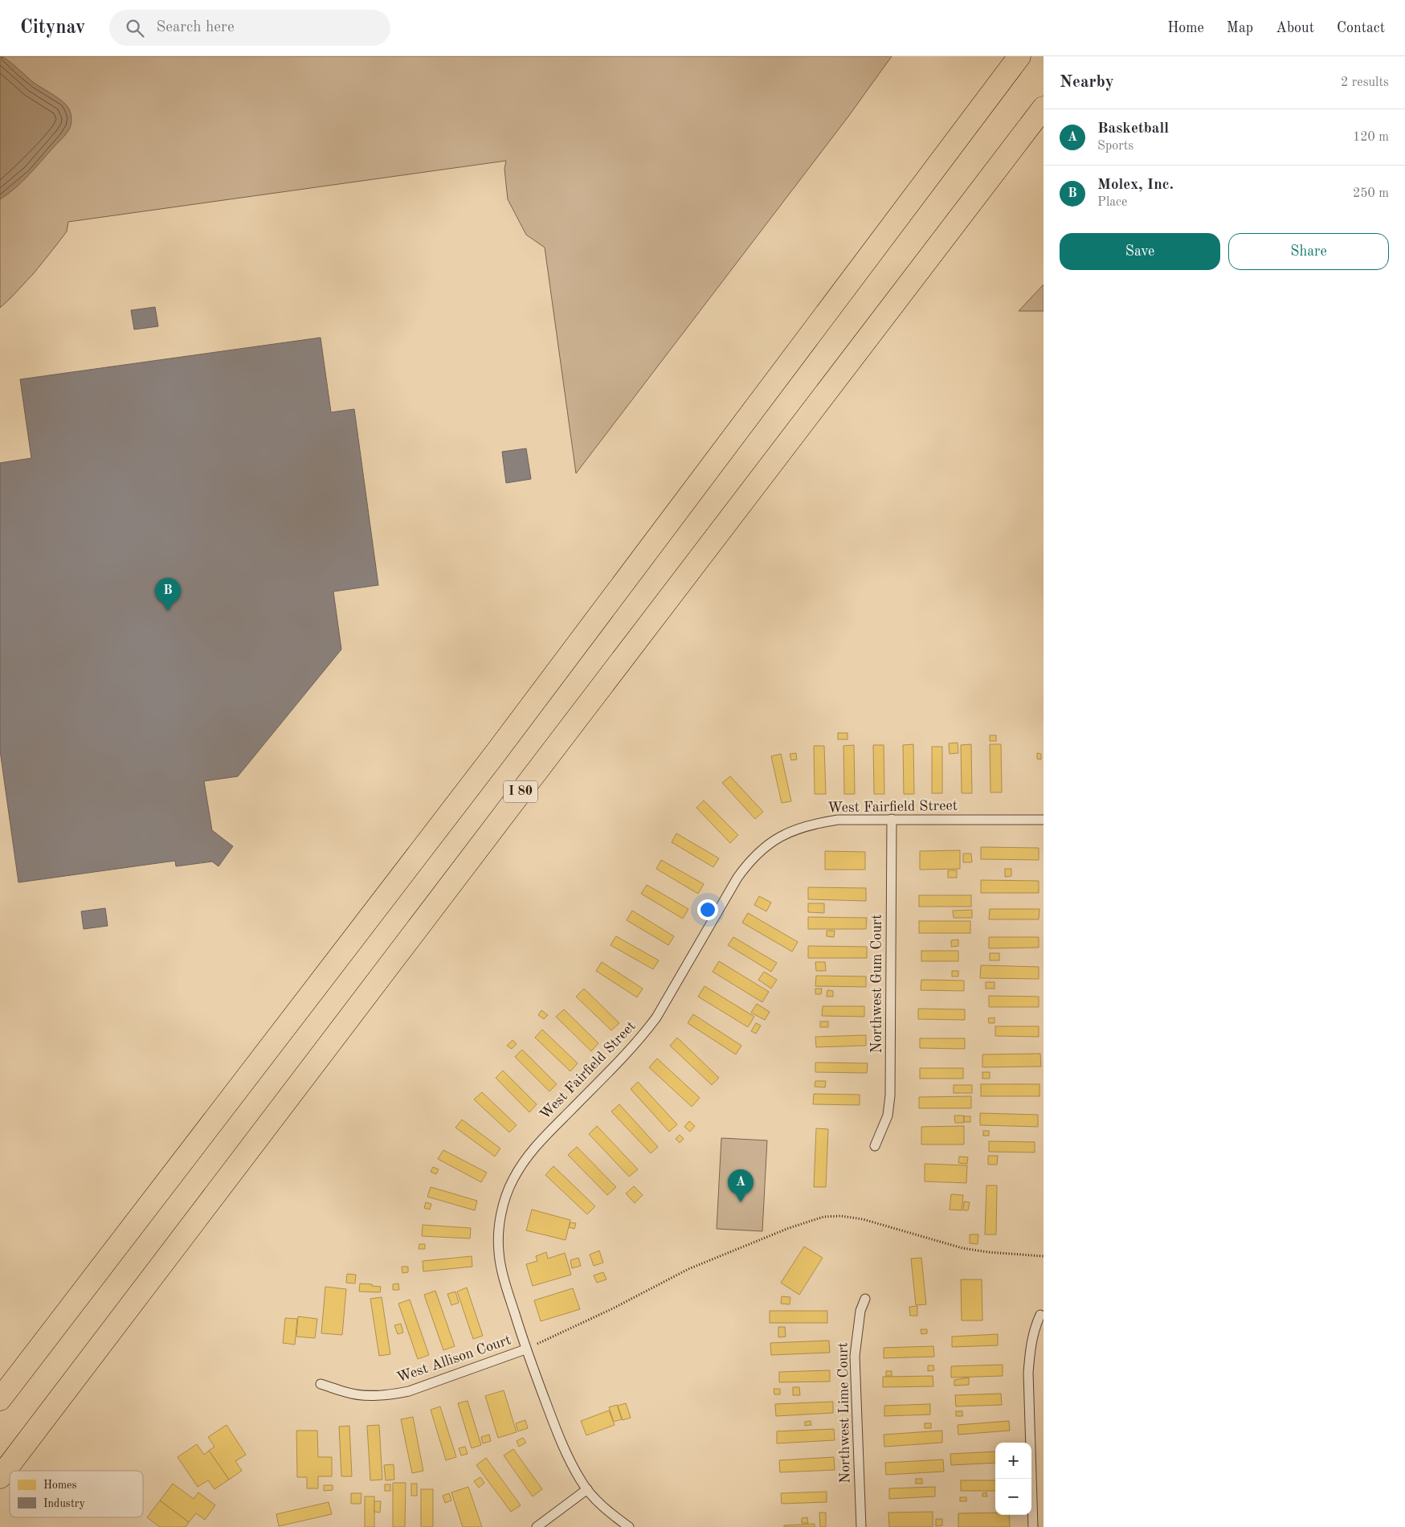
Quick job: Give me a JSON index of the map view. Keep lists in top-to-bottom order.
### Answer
{
  "streets": {
    "highway": ["I 80"],
    "lane": [
      "West Fairfield Street",
      "Northwest Gum Court",
      "West Allison Court",
      "Northwest Lime Court"
    ]
  },
  "crossings": [
    ["West Fairfield Street", "Northwest Gum Court"],
    ["West Fairfield Street", "West Allison Court"]
  ],
  "legend": ["Homes", "Industry"],
  "page": {
    "header": "Citynav",
    "search": "Search here",
    "nav": [
      "Home",
      "Map",
      "About",
      "Contact"
    ],
    "heading": ["Nearby", "2 results"],
    "list": [
      {
        "mark": "A",
        "name": "Basketball",
        "note": "Sports",
        "value": "120 m"
      },
      {
        "mark": "B",
        "name": "Molex, Inc.",
        "note": "Place",
        "value": "250 m"
      }
    ],
    "buttons": ["Save", "Share"],
    "pins": ["B", "A"],
    "map_buttons": ["+", "−"]
  }
}
